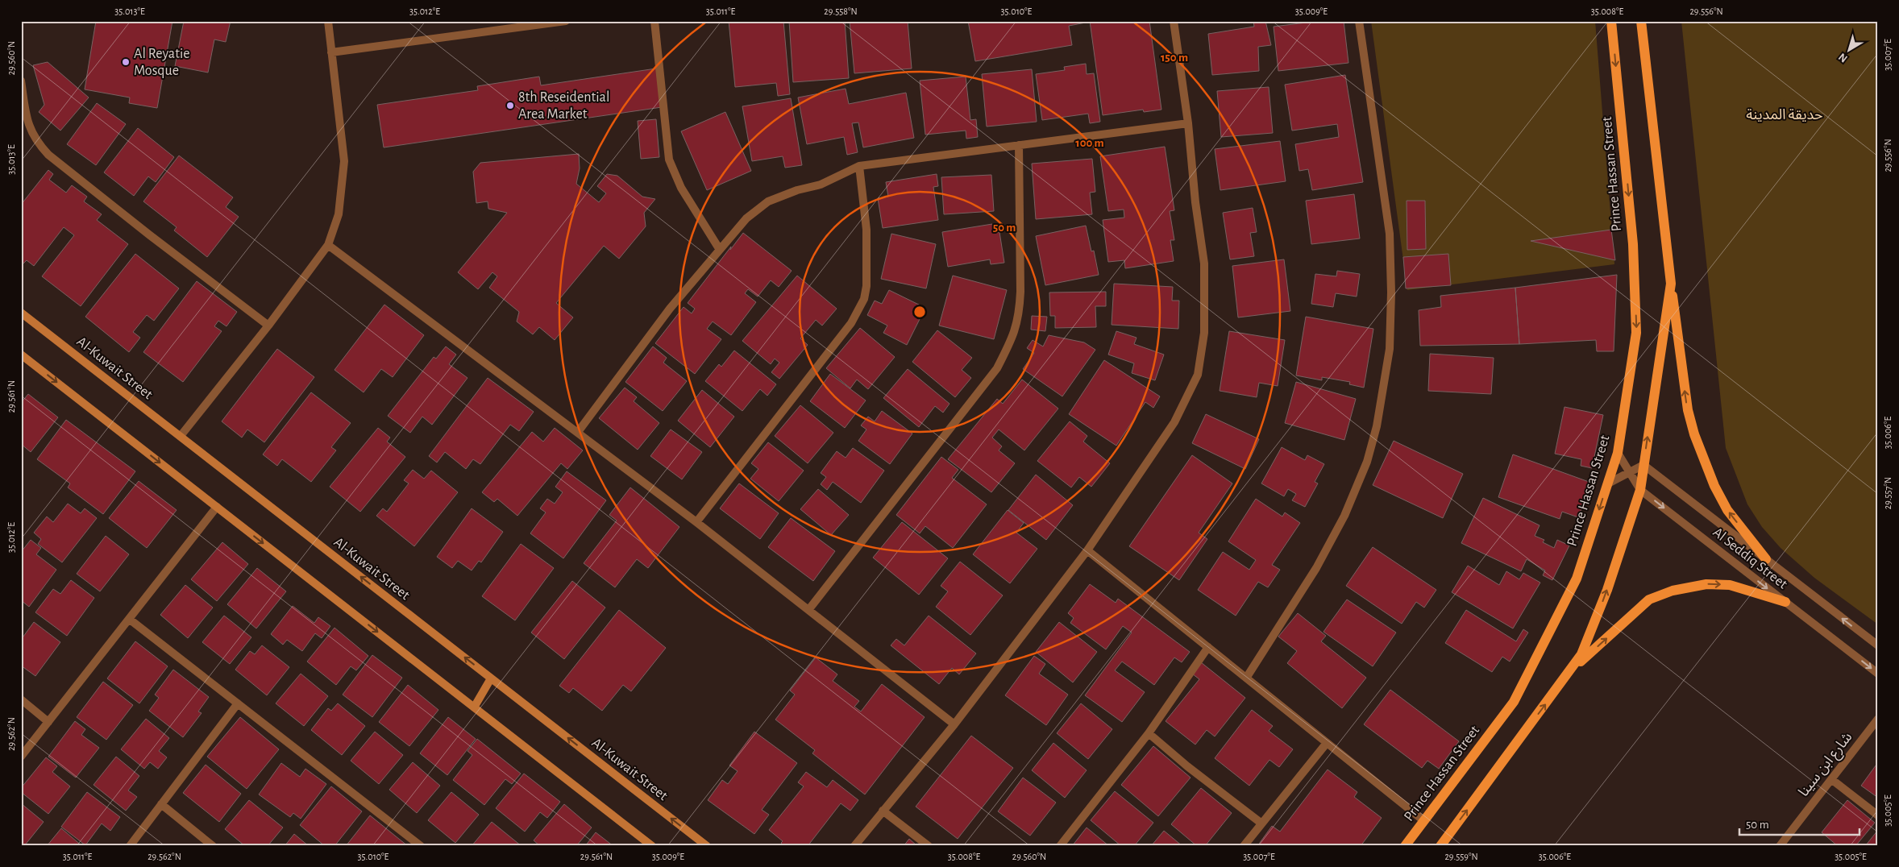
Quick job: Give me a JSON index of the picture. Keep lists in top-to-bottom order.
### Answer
{
  "streets": {
    "main road": ["Prince Hassan Street", "Al-Kuwait Street"],
    "street": ["Al Seddiq Street", "شارع ابن سينا"]
  },
  "crossings": [
    ["Prince Hassan Street", "Al Seddiq Street"]
  ],
  "parks": ["حديقة المدينة"],
  "places": ["Al Reyatie Mosque", "8th Reseidential Area Market"],
  "scale_bar": "50 m",
  "north": "bottom left",
  "coordinates": [
    "35.013°E",
    "35.012°E",
    "35.011°E",
    "29.558°N",
    "35.010°E",
    "35.009°E",
    "35.008°E",
    "29.556°N",
    "35.007°E",
    "29.560°N",
    "29.561°N",
    "35.006°E",
    "29.557°N",
    "29.562°N",
    "35.005°E",
    "29.559°N"
  ],
  "rings": ["150 m", "100 m", "50 m"]
}
